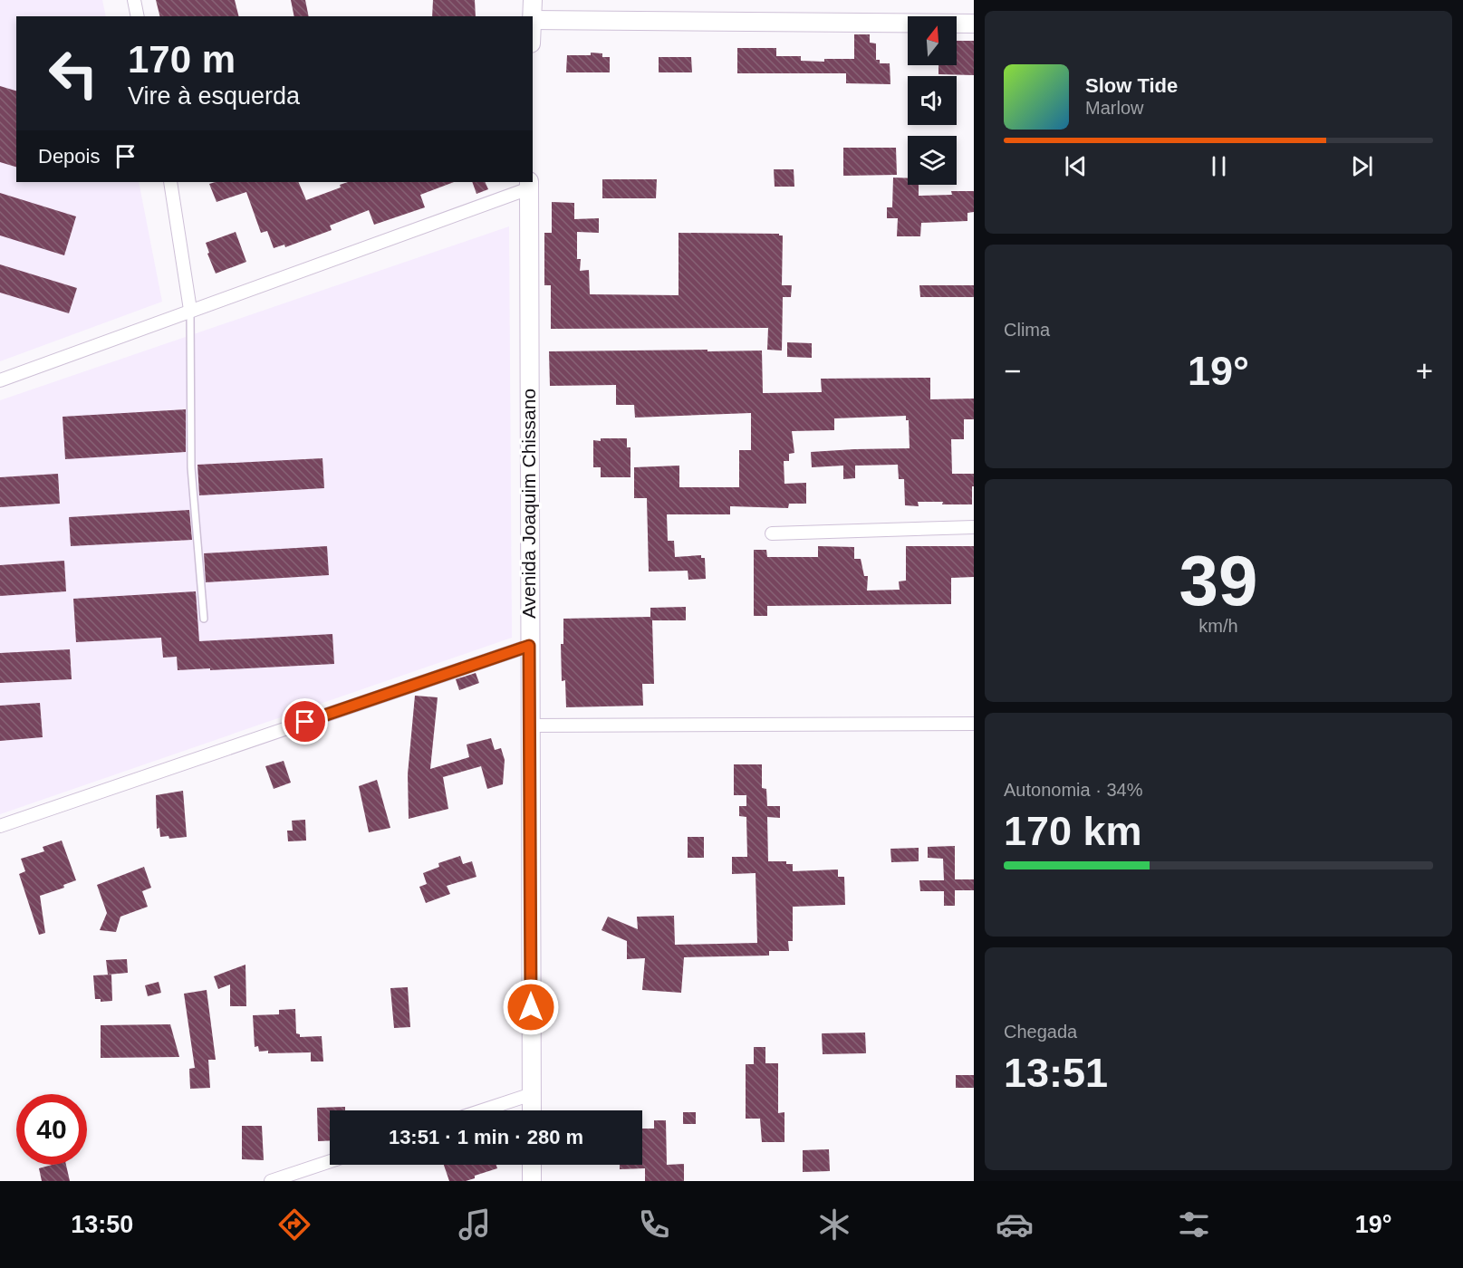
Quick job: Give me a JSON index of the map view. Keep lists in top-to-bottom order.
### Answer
{
  "streets": {
    "street": ["Avenida Joaquim Chissano"]
  },
  "north": "top",
  "page": {
    "turn": ["170 m", "Vire à esquerda"],
    "song": ["Slow Tide", "Marlow"],
    "then": "Depois",
    "tile": [
      "Clima",
      ["39", "km/h"],
      ["Autonomia · 34%", "170 km"],
      ["Chegada", "13:51"]
    ],
    "heat": ["−", "19°", "+"],
    "limit": "40",
    "trip": "13:51 · 1 min · 280 m",
    "tabs": ["13:50", "19°"]
  }
}
